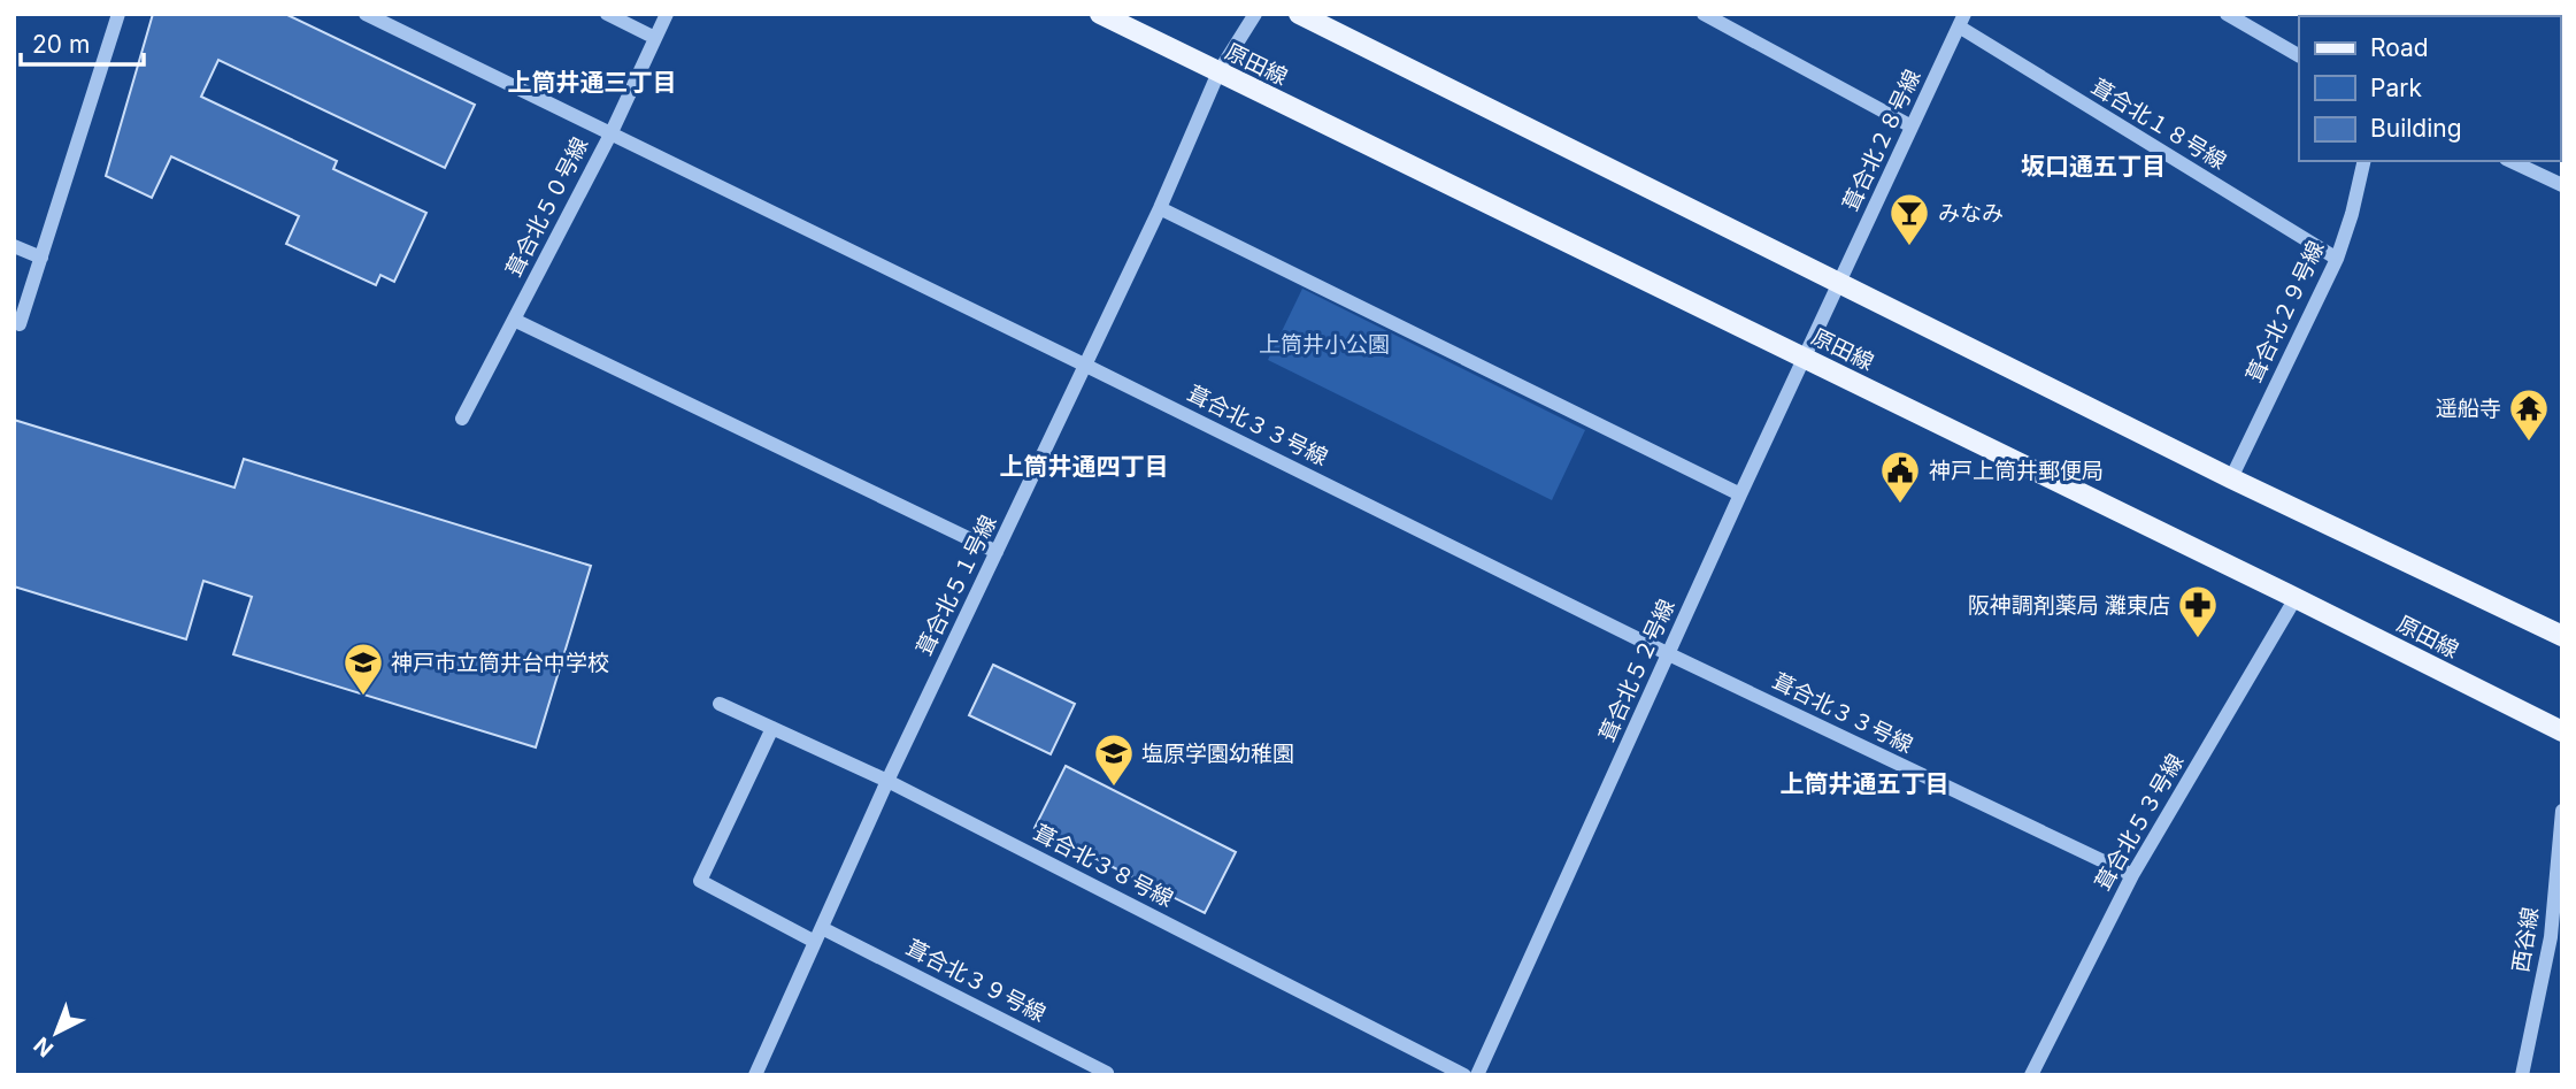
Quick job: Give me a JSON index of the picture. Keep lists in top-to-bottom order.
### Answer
{
  "streets": {
    "main road": ["原田線"],
    "street": [
      "葺合北１８号線",
      "葺合北２８号線",
      "葺合北５０号線",
      "葺合北２９号線",
      "葺合北３３号線",
      "葺合北５１号線",
      "葺合北５２号線",
      "葺合北５３号線",
      "葺合北３８号線",
      "西谷線",
      "葺合北３９号線"
    ]
  },
  "crossings": [
    ["原田線", "葺合北５１号線"],
    ["原田線", "葺合北５２号線"],
    ["原田線", "葺合北５３号線"],
    ["葺合北１８号線", "葺合北２８号線"],
    ["葺合北１８号線", "葺合北２９号線"],
    ["葺合北２８号線", "葺合北５２号線"],
    ["葺合北５０号線", "葺合北３３号線"],
    ["葺合北３３号線", "葺合北５１号線"],
    ["葺合北３３号線", "葺合北５２号線"],
    ["葺合北３３号線", "葺合北５３号線"],
    ["葺合北５１号線", "葺合北３８号線"],
    ["葺合北５１号線", "葺合北３９号線"],
    ["葺合北３８号線", "葺合北３９号線"]
  ],
  "districts": [
    "上筒井通三丁目",
    "坂口通五丁目",
    "上筒井通四丁目",
    "上筒井通五丁目"
  ],
  "parks": ["上筒井小公園"],
  "places": {
    "bar": ["みなみ"],
    "temple": ["遥船寺"],
    "public building": ["神戸上筒井郵便局"],
    "pharmacy": ["阪神調剤薬局 灘東店"],
    "school or university": ["神戸市立筒井台中学校", "塩原学園幼稚園"]
  },
  "legend": ["Road", "Park", "Building"],
  "scale_bar": "20 m",
  "north": "bottom left"
}
